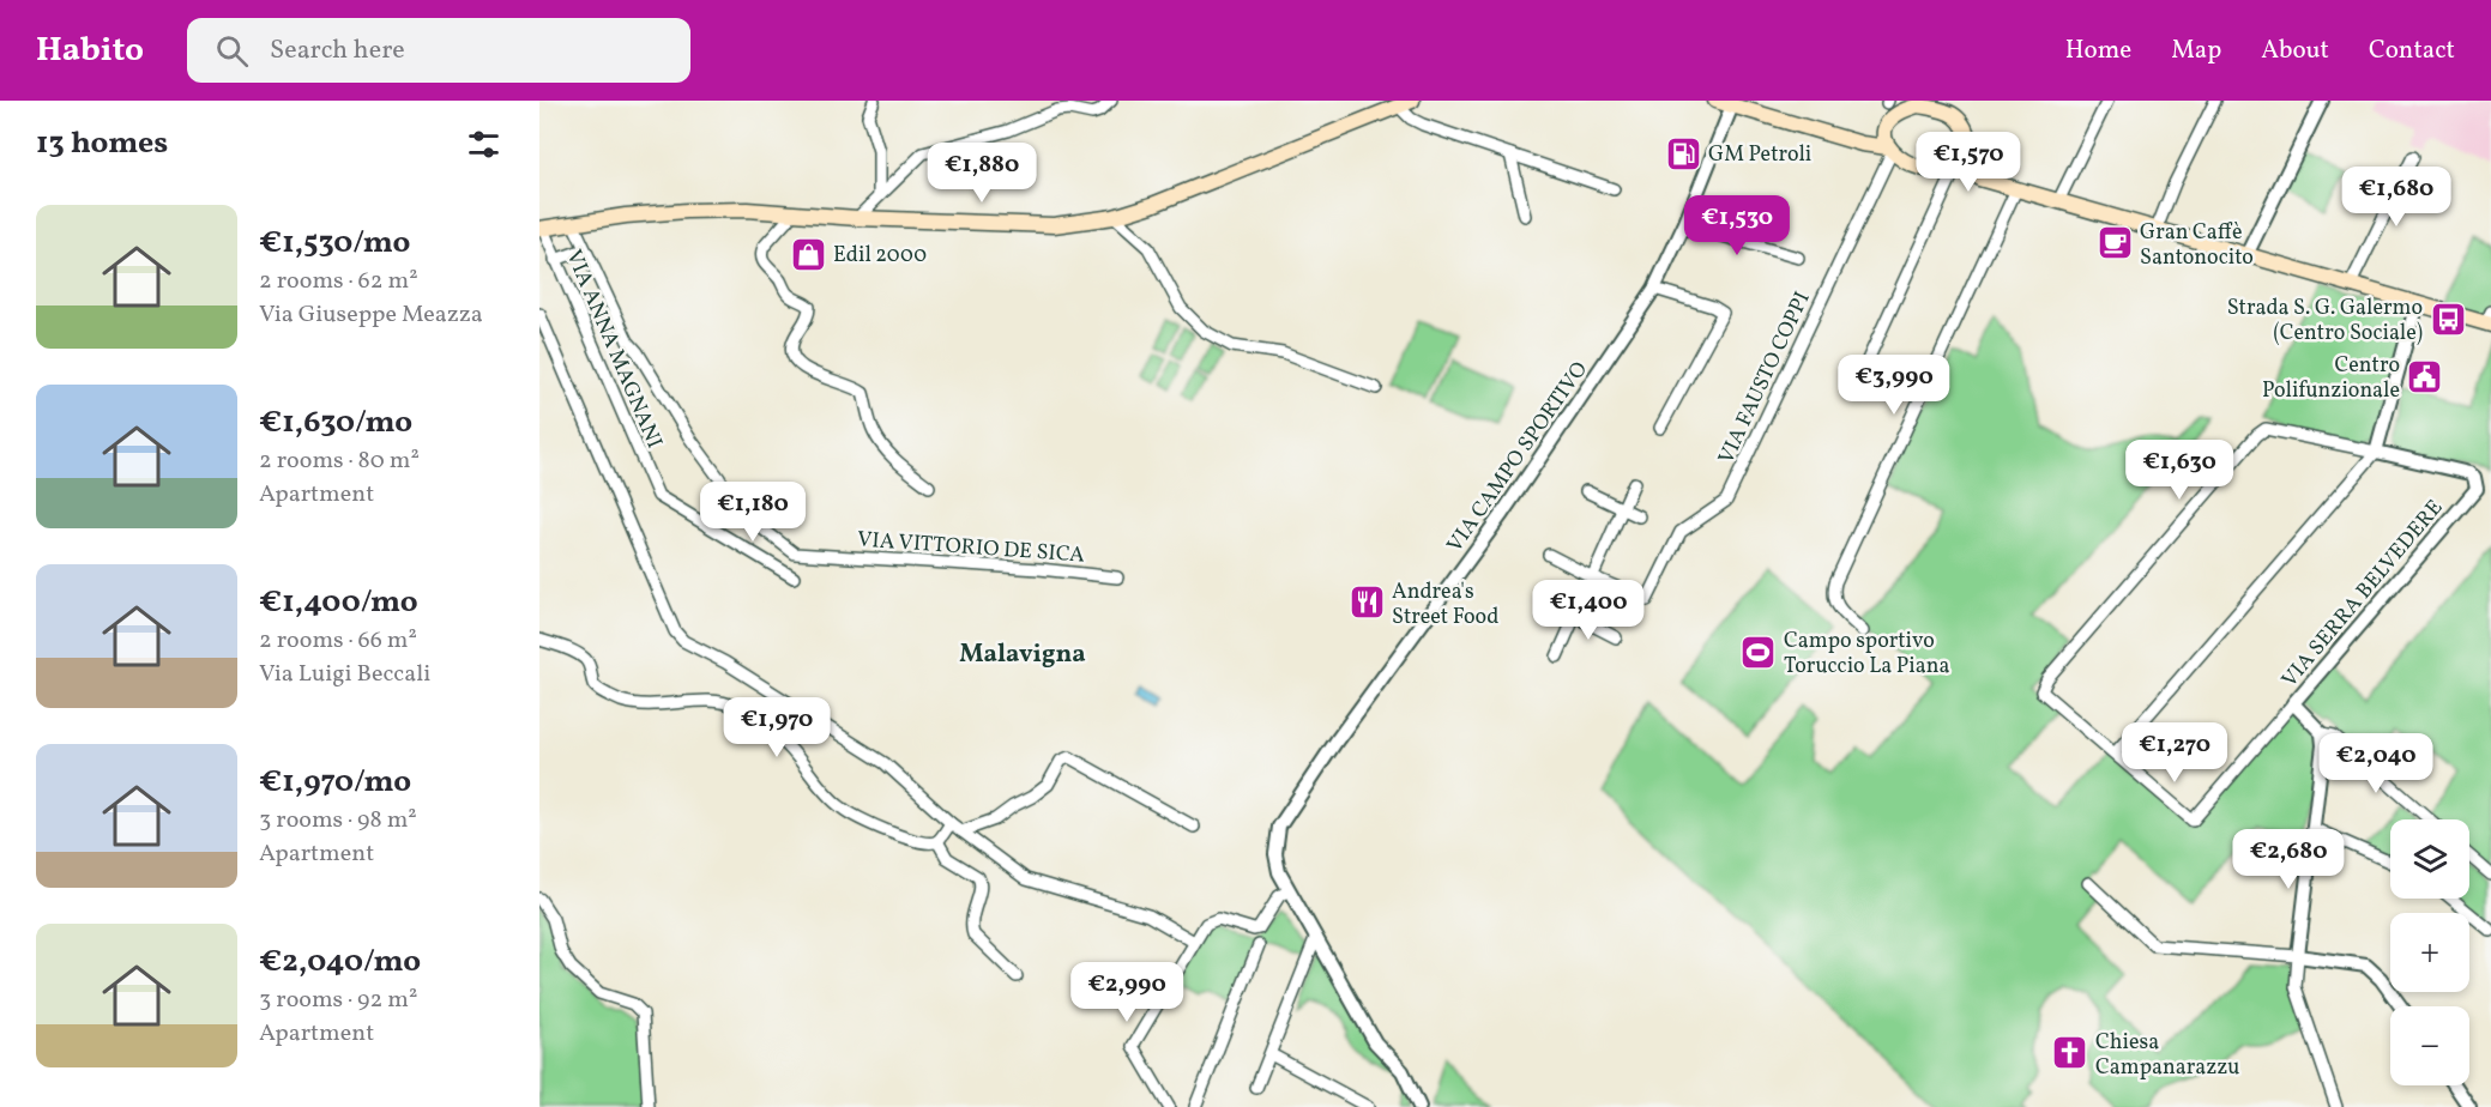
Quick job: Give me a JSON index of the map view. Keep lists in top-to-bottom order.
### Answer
{
  "streets": {
    "street": [
      "VIA ANNA MAGNANI",
      "VIA FAUSTO COPPI",
      "VIA CAMPO SPORTIVO",
      "VIA VITTORIO DE SICA",
      "VIA SERRA BELVEDERE"
    ]
  },
  "districts": ["Malavigna"],
  "places": {
    "fuel station": ["GM Petroli"],
    "cafe": ["Gran Caffè Santonocito"],
    "shop": ["Edil 2000"],
    "bus stop": ["Strada S. G. Galermo (Centro Sociale)"],
    "public building": ["Centro Polifunzionale"],
    "restaurant": ["Andrea's Street Food"],
    "sports": ["Campo sportivo Toruccio La Piana"],
    "church": ["Chiesa Campanarazzu"]
  },
  "page": {
    "header": "Habito",
    "search": "Search here",
    "nav": [
      "Home",
      "Map",
      "About",
      "Contact"
    ],
    "heading": "13 homes",
    "price": [
      "€1,570",
      "€1,880",
      "€1,680",
      "€1,530",
      "€3,990",
      "€1,630",
      "€1,180",
      "€1,400",
      "€1,970",
      "€1,270",
      "€2,040",
      "€2,680",
      "€2,990"
    ],
    "list": [
      {
        "name": "€1,530/mo",
        "note": "2 rooms · 62 m² · Via Giuseppe Meazza"
      },
      {
        "name": "€1,630/mo",
        "note": "2 rooms · 80 m² · Apartment"
      },
      {
        "name": "€1,400/mo",
        "note": "2 rooms · 66 m² · Via Luigi Beccali"
      },
      {
        "name": "€1,970/mo",
        "note": "3 rooms · 98 m² · Apartment"
      },
      {
        "name": "€2,040/mo",
        "note": "3 rooms · 92 m² · Apartment"
      }
    ],
    "map_buttons": ["+", "−"]
  }
}
